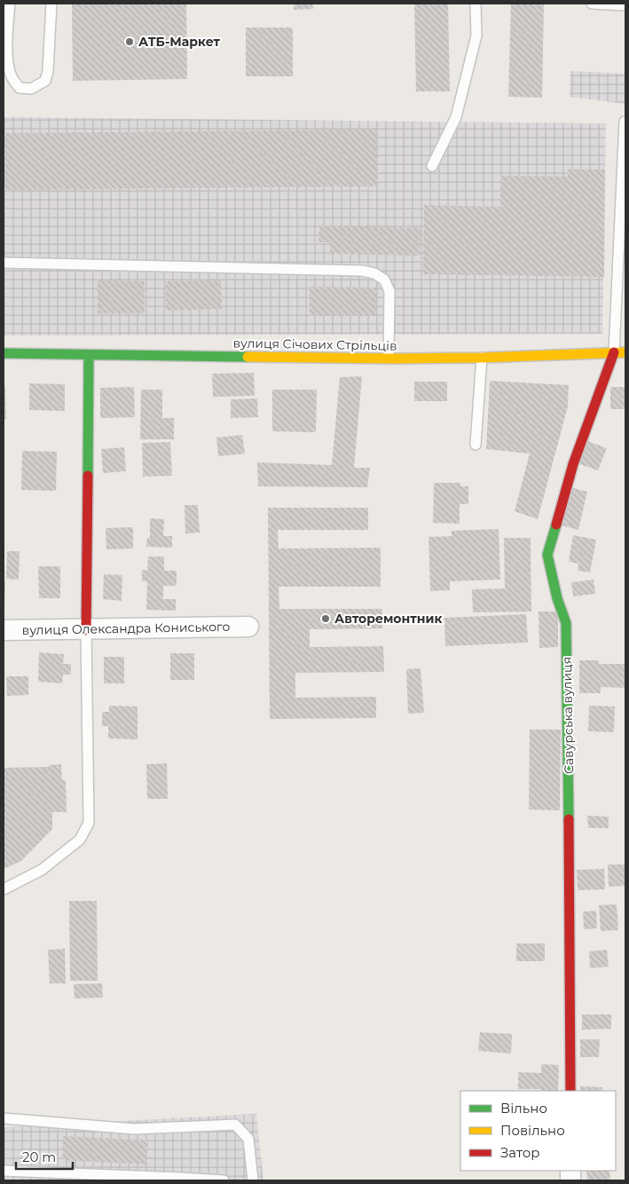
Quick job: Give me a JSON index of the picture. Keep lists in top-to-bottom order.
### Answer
{
  "streets": {
    "street": ["вулиця Січових Стрільців", "вулиця Олександра Кониського", "Савурська вулиця"]
  },
  "crossings": [
    ["вулиця Січових Стрільців", "Савурська вулиця"]
  ],
  "places": ["АТБ-Маркет", "Авторемонтник"],
  "legend": ["Вільно", "Повільно", "Затор"],
  "scale_bar": "20 m"
}
